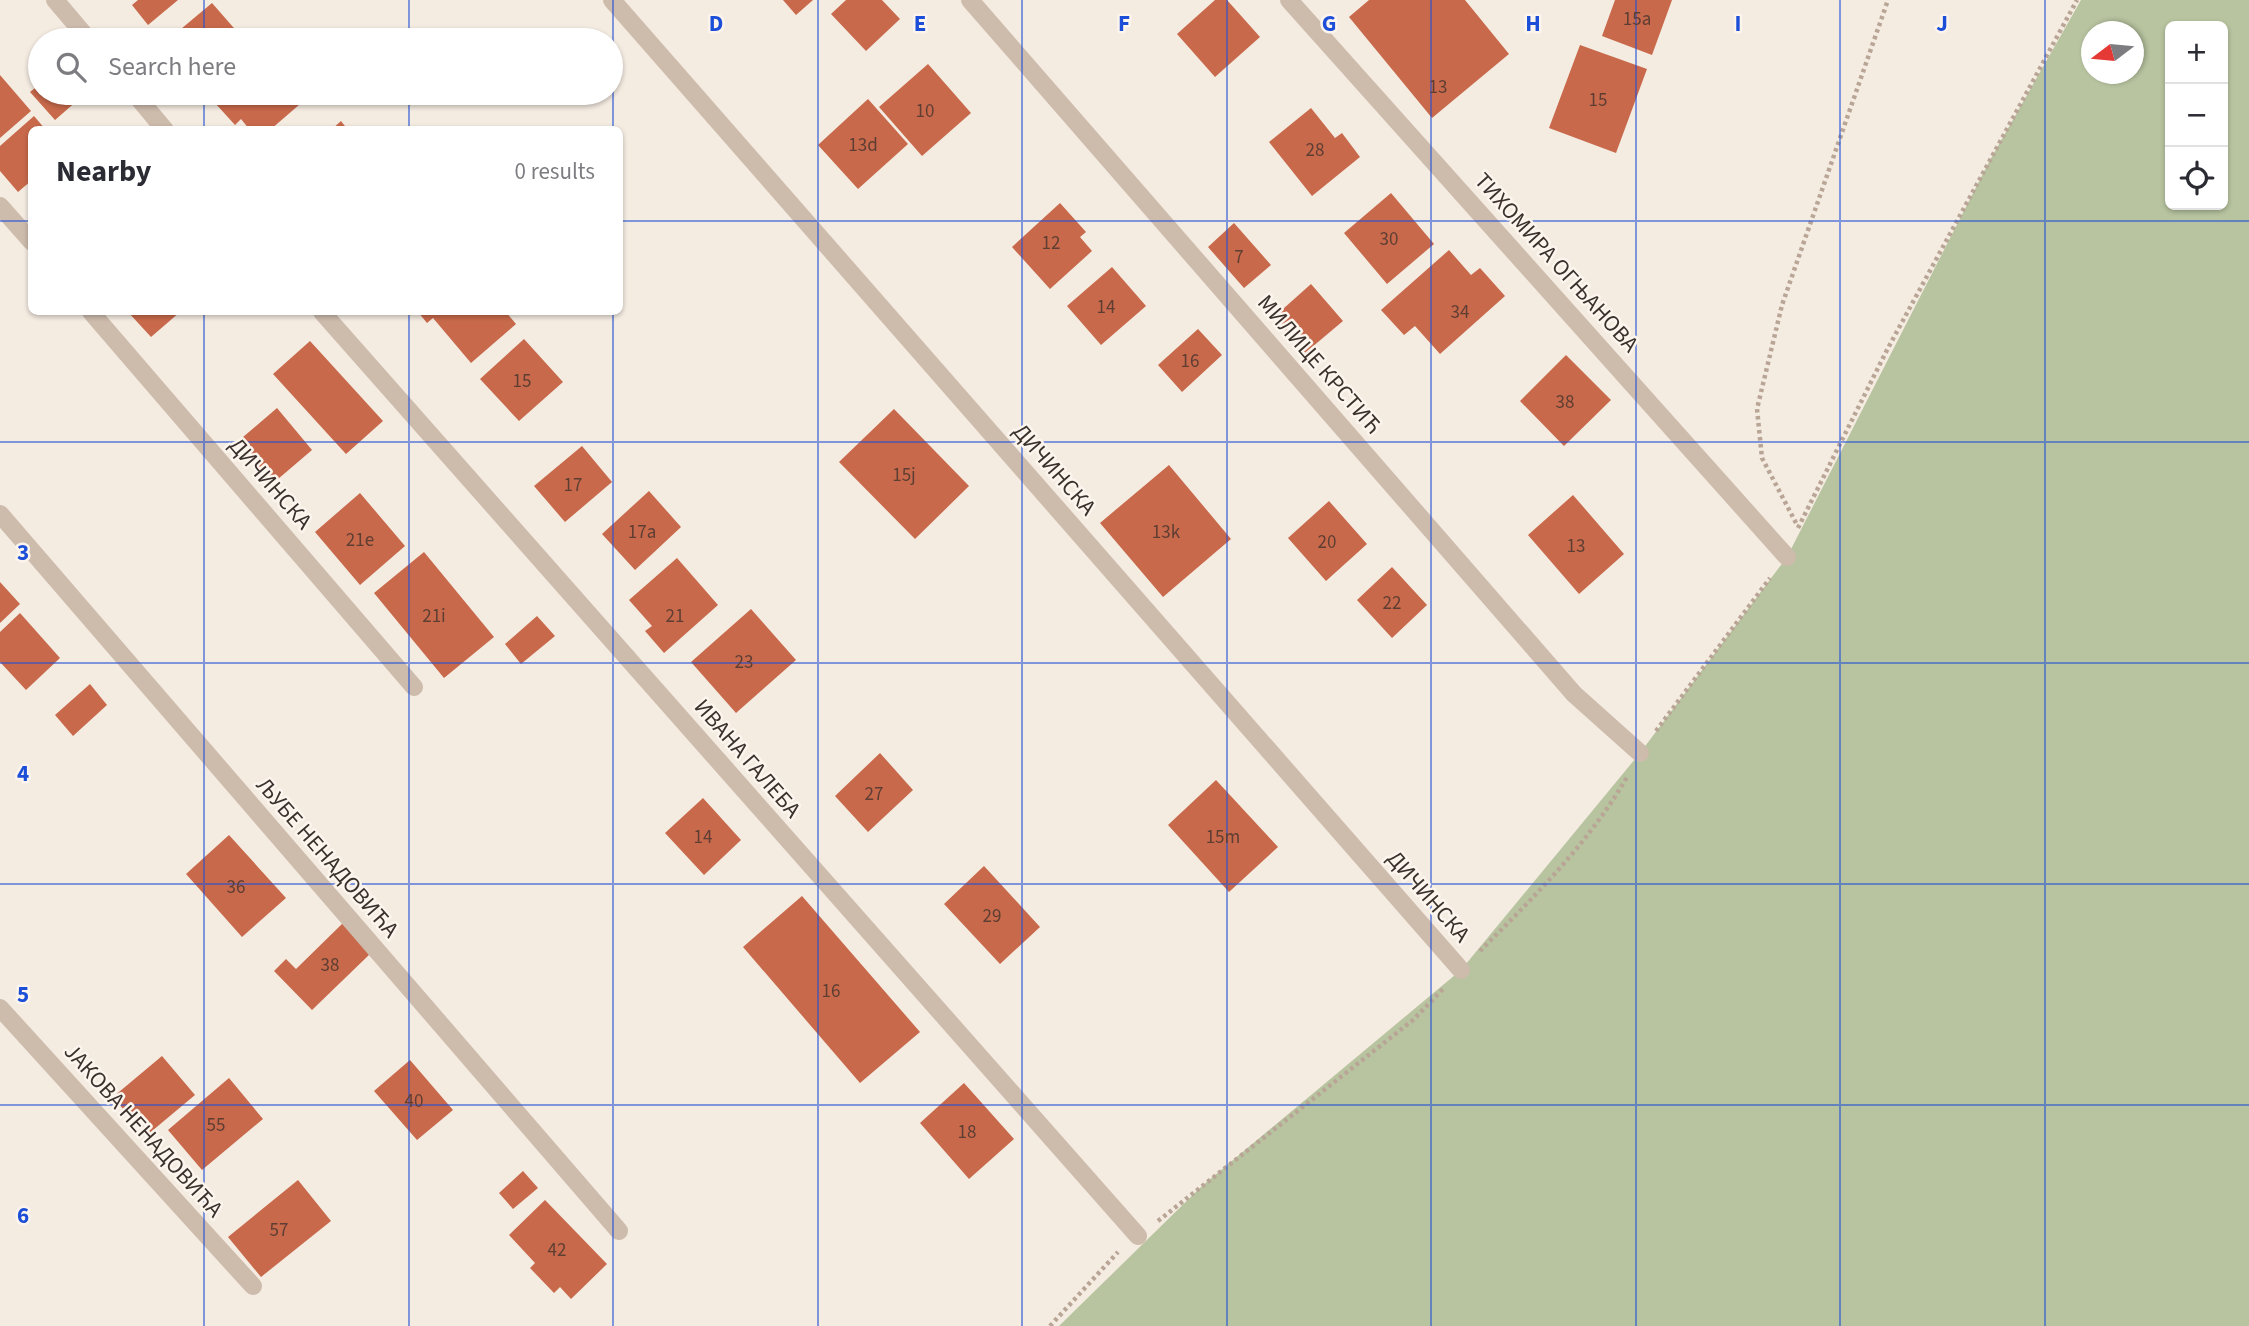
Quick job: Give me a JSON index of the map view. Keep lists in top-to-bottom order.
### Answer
{
  "streets": {
    "street": [
      "ТИХОМИРА ОГЊАНОВА",
      "МИЛИЦЕ КРСТИЋ",
      "ДИЧИНСКА",
      "ИВАНА ГАЛЕБА",
      "ЉУБЕ НЕНАДОВИЋА",
      "ЈАКОВА НЕНАДОВИЋА"
    ]
  },
  "house_numbers": [
    "15a",
    "13",
    "15",
    "10",
    "13d",
    "28",
    "30",
    "12",
    "7",
    "14",
    "34",
    "16",
    "15",
    "38",
    "15j",
    "17",
    "17a",
    "13k",
    "21e",
    "20",
    "13",
    "22",
    "21i",
    "21",
    "23",
    "27",
    "14",
    "15m",
    "36",
    "29",
    "38",
    "16",
    "40",
    "55",
    "18",
    "57",
    "42"
  ],
  "north": "left",
  "page": {
    "map_buttons": ["+", "−"],
    "search": "Search here",
    "heading": ["Nearby", "0 results"]
  },
  "grid": {
    "columns": [
      "D",
      "E",
      "F",
      "G",
      "H",
      "I",
      "J"
    ],
    "rows": [
      "3",
      "4",
      "5",
      "6"
    ]
  }
}
